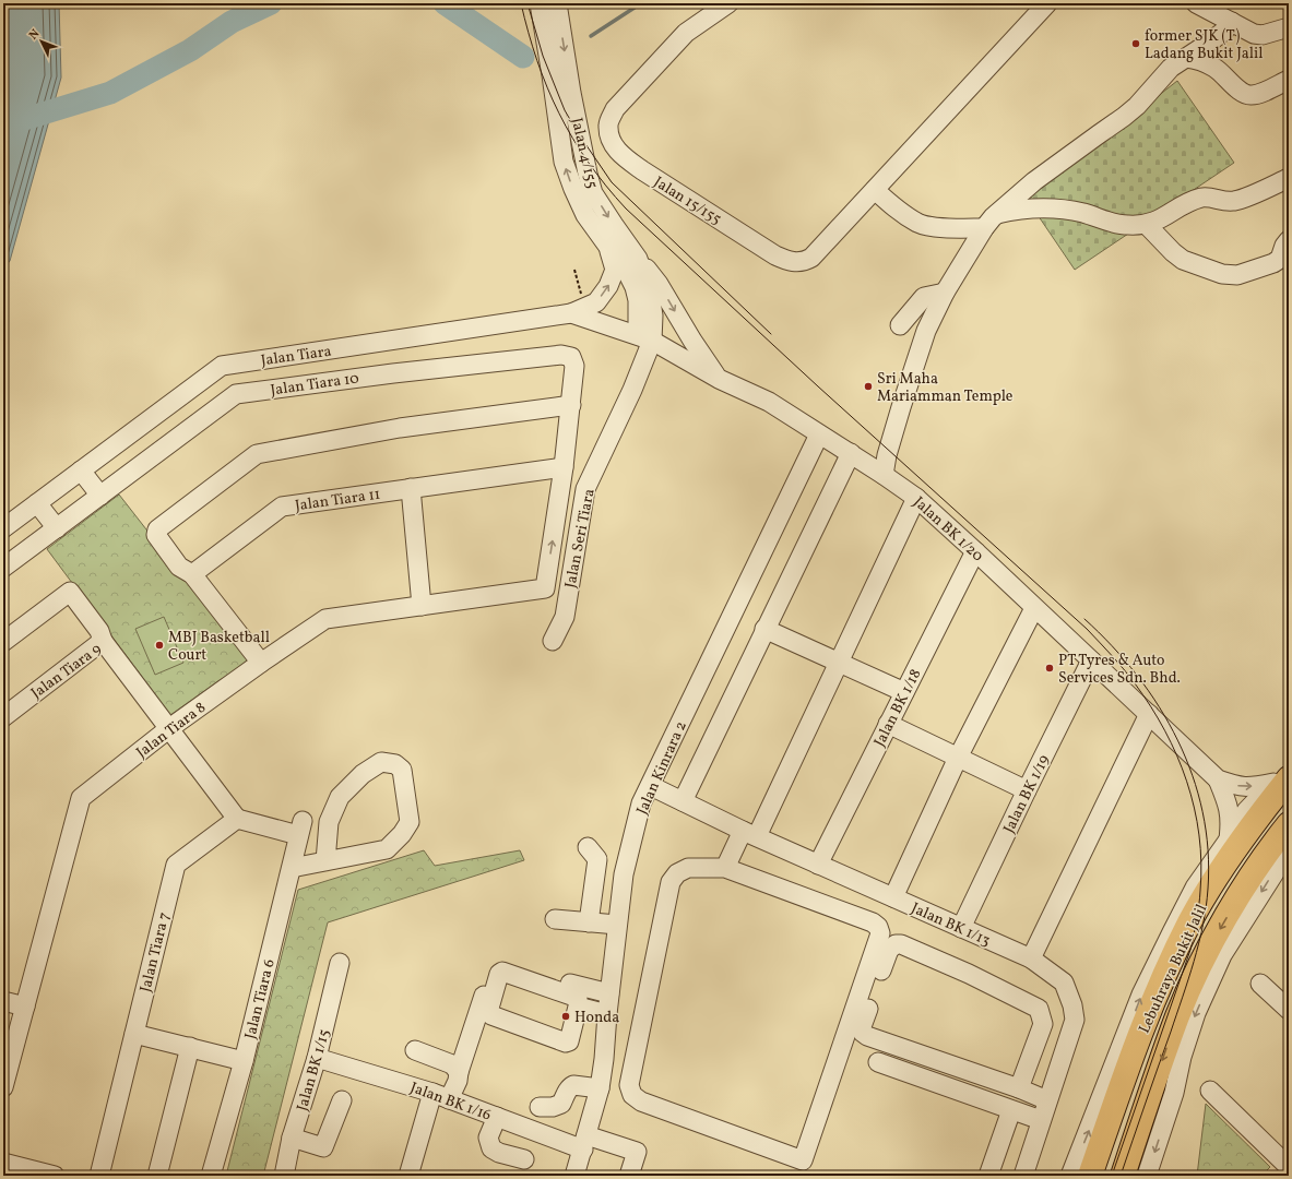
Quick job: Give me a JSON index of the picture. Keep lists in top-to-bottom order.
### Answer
{
  "streets": {
    "highway": ["Lebuhraya Bukit Jalil"],
    "street": [
      "Jalan 4/155",
      "Jalan 15/155",
      "Jalan Tiara",
      "Jalan Tiara 10",
      "Jalan Tiara 11",
      "Jalan BK 1/20",
      "Jalan Seri Tiara",
      "Jalan Tiara 9",
      "Jalan BK 1/18",
      "Jalan Tiara 8",
      "Jalan Kinrara 2",
      "Jalan BK 1/19",
      "Jalan BK 1/13",
      "Jalan Tiara 7",
      "Jalan Tiara 6",
      "Jalan BK 1/15",
      "Jalan BK 1/16"
    ]
  },
  "crossings": [
    ["Jalan 4/155", "Jalan Tiara"],
    ["Jalan 4/155", "Jalan BK 1/20"],
    ["Jalan 4/155", "Jalan Seri Tiara"],
    ["Jalan Tiara", "Jalan BK 1/20"],
    ["Jalan Tiara", "Jalan Seri Tiara"],
    ["Jalan Tiara 10", "Jalan Tiara 11"],
    ["Jalan Tiara 10", "Jalan Tiara 8"],
    ["Jalan BK 1/20", "Jalan Seri Tiara"],
    ["Jalan BK 1/20", "Jalan BK 1/18"],
    ["Jalan BK 1/20", "Jalan Kinrara 2"],
    ["Jalan BK 1/20", "Jalan BK 1/19"],
    ["Jalan BK 1/20", "Lebuhraya Bukit Jalil"],
    ["Jalan Tiara 9", "Jalan Tiara 8"],
    ["Jalan Tiara 9", "Jalan Tiara 7"],
    ["Jalan Tiara 9", "Jalan Tiara 6"],
    ["Jalan BK 1/18", "Jalan BK 1/13"],
    ["Jalan Kinrara 2", "Jalan BK 1/13"],
    ["Jalan Kinrara 2", "Jalan BK 1/16"],
    ["Jalan BK 1/19", "Jalan BK 1/13"],
    ["Jalan Tiara 7", "Jalan Tiara 6"],
    ["Jalan BK 1/15", "Jalan BK 1/16"]
  ],
  "places": [
    "former SJK (T) Ladang Bukit Jalil",
    "Sri Maha Mariamman Temple",
    "MBJ Basketball Court",
    "PT Tyres & Auto Services Sdn. Bhd.",
    "Honda"
  ],
  "north": "top left"
}
